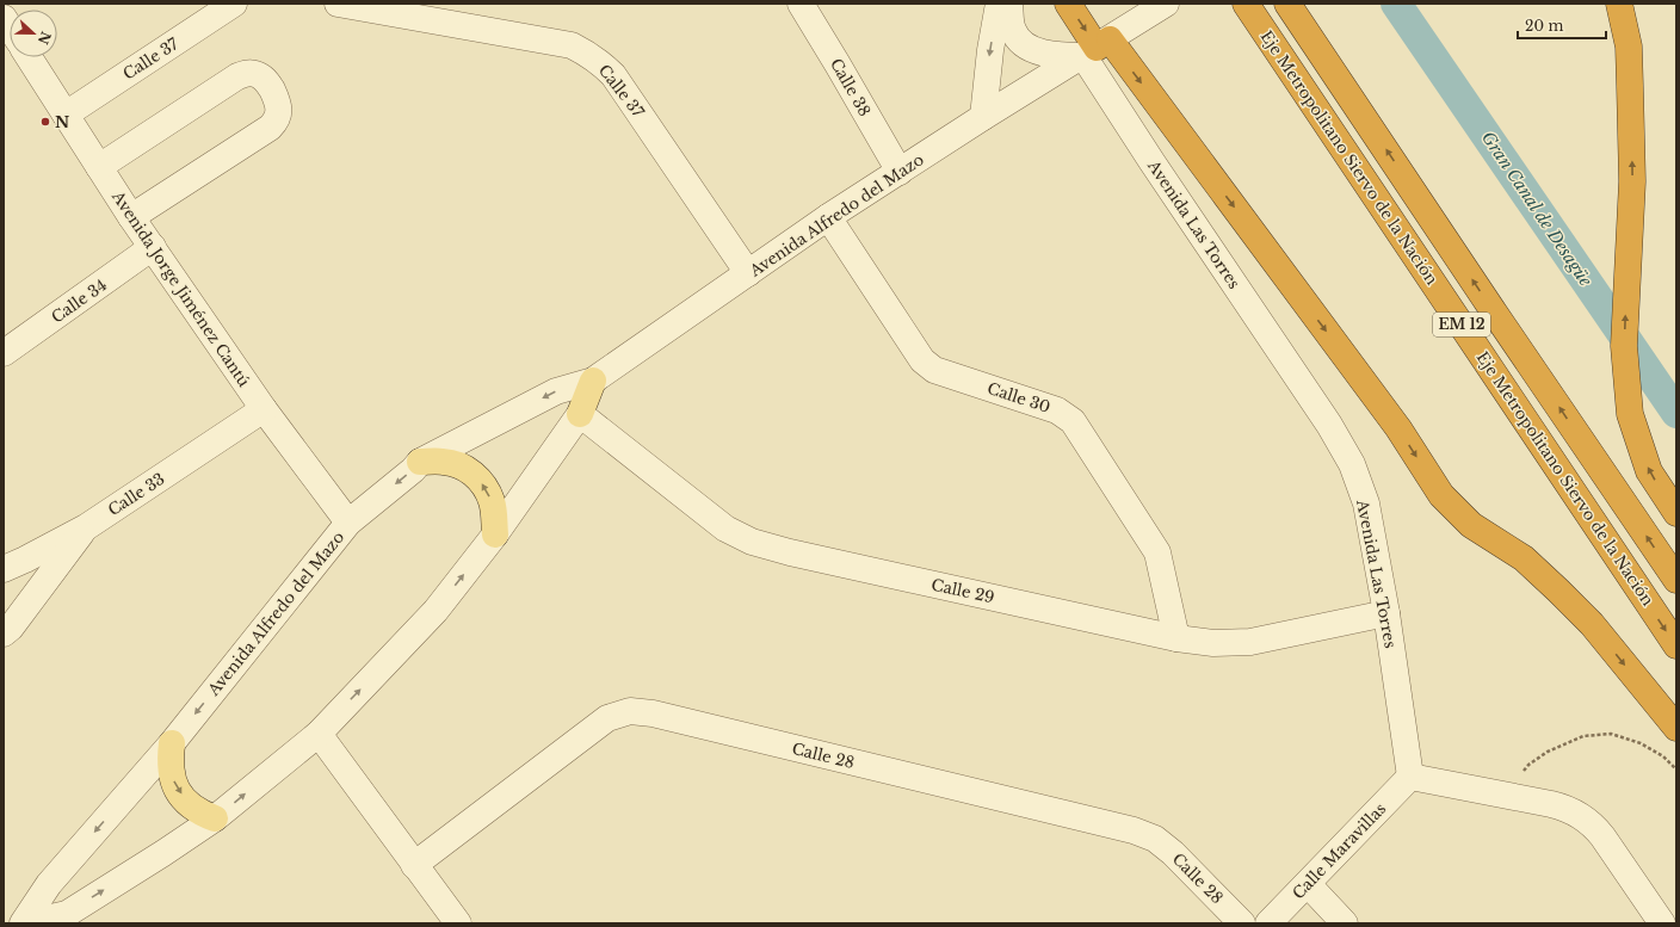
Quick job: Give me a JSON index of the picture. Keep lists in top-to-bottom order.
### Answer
{
  "streets": {
    "highway": ["Eje Metropolitano Siervo de la Nación", "EM 12"],
    "main road": ["Avenida Alfredo del Mazo"],
    "street": [
      "Calle 37",
      "Calle 38",
      "Avenida Las Torres",
      "Avenida Jorge Jiménez Cantú",
      "Calle 34",
      "Calle 30",
      "Calle 33",
      "Calle 29",
      "Calle 28",
      "Calle Maravillas"
    ]
  },
  "crossings": [
    ["Calle 37", "Avenida Alfredo del Mazo"],
    ["Calle 37", "Avenida Jorge Jiménez Cantú"],
    ["Calle 38", "Avenida Alfredo del Mazo"],
    ["Avenida Alfredo del Mazo", "Avenida Las Torres"],
    ["Avenida Alfredo del Mazo", "Avenida Jorge Jiménez Cantú"],
    ["Avenida Alfredo del Mazo", "Calle 30"],
    ["Avenida Alfredo del Mazo", "Calle 29"],
    ["Avenida Las Torres", "Calle 29"],
    ["Avenida Las Torres", "Calle Maravillas"],
    ["Avenida Jorge Jiménez Cantú", "Calle 34"],
    ["Avenida Jorge Jiménez Cantú", "Calle 33"],
    ["Calle 30", "Calle 29"]
  ],
  "water": ["Gran Canal de Desagüe"],
  "places": ["N"],
  "scale_bar": "20 m",
  "north": "right"
}
